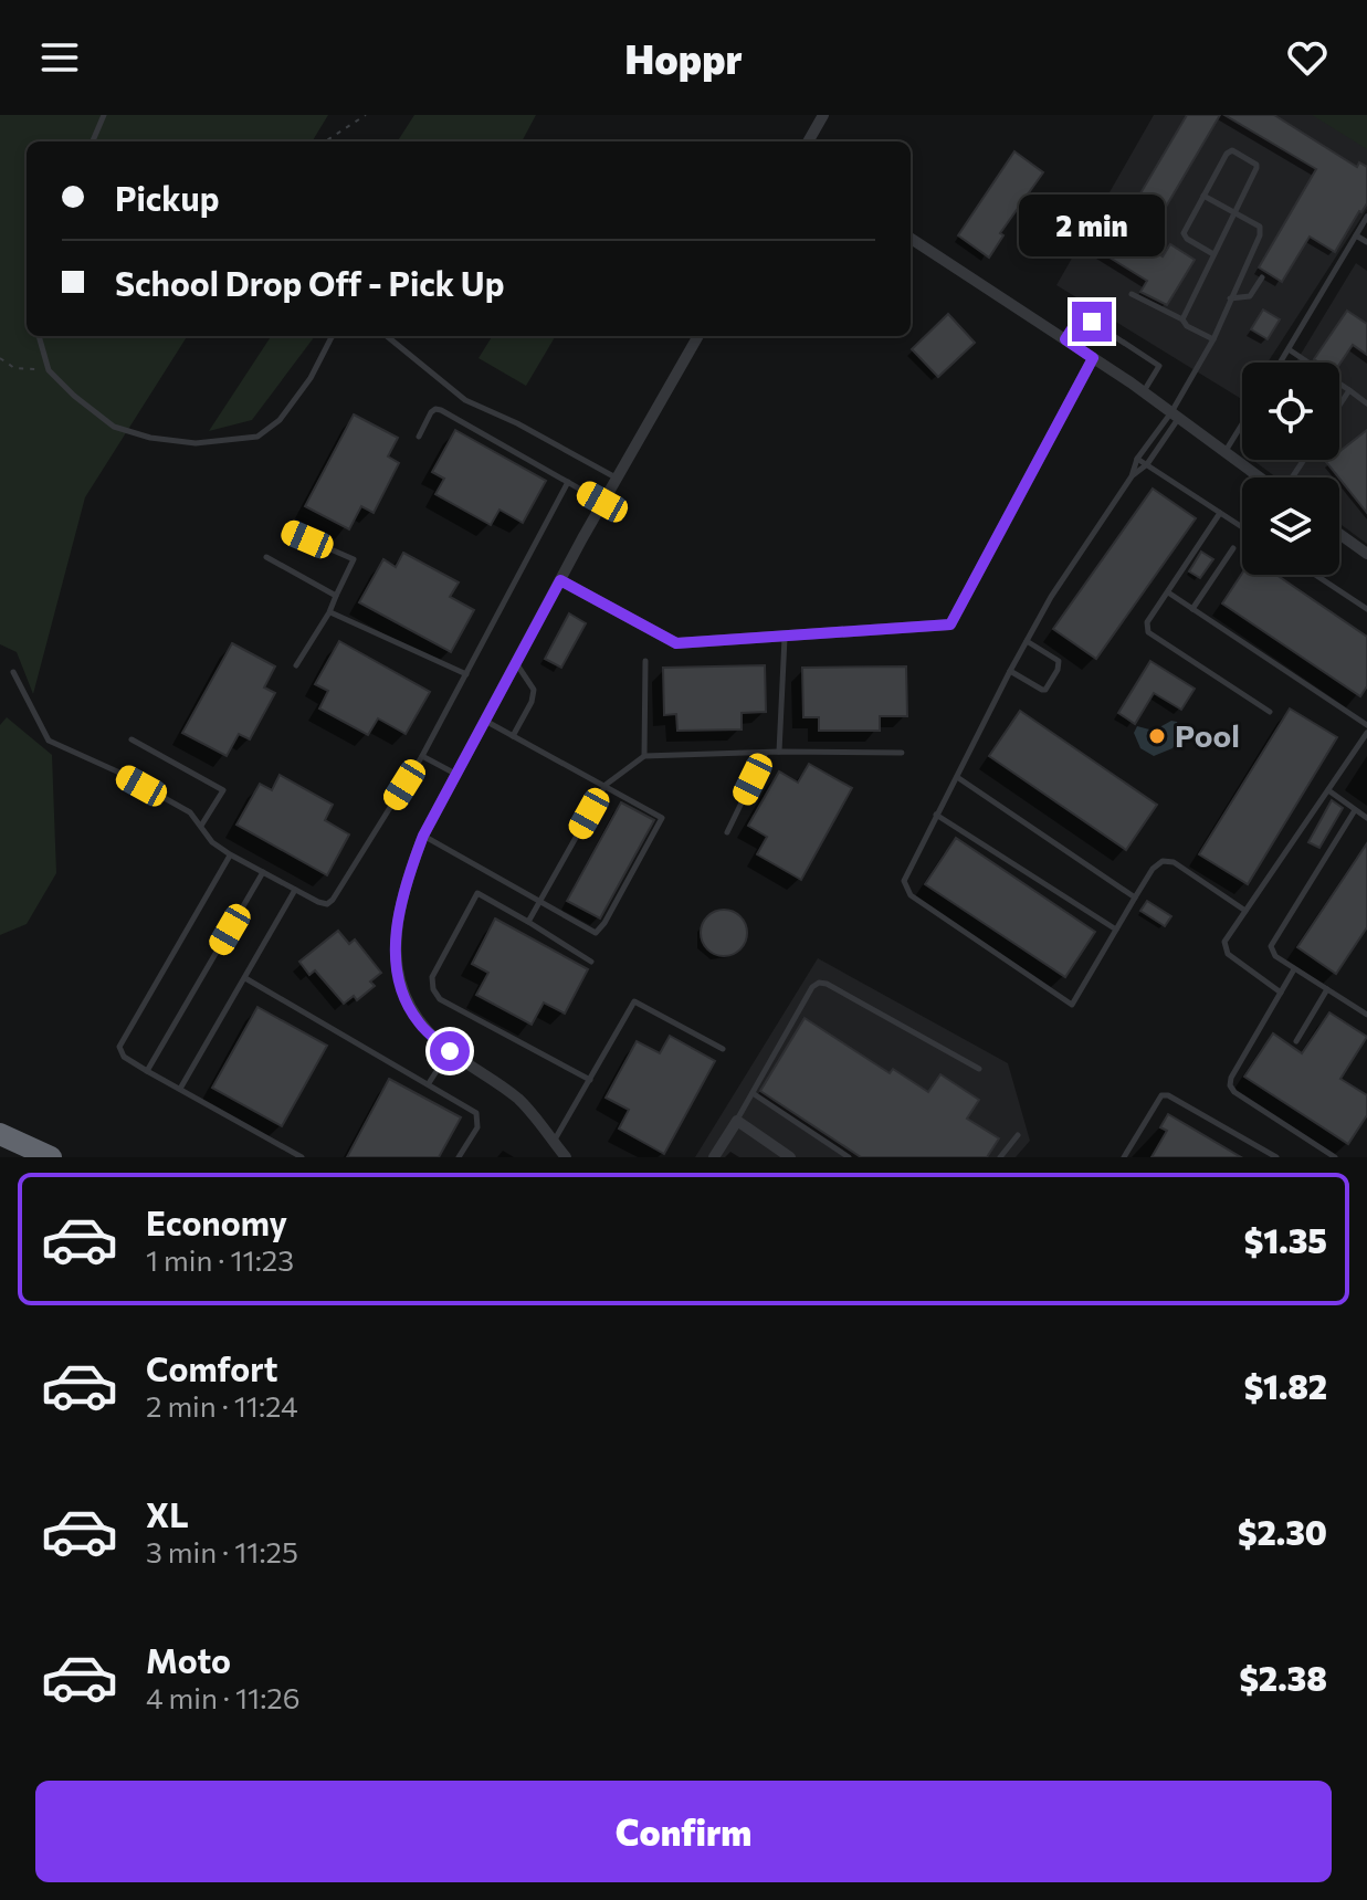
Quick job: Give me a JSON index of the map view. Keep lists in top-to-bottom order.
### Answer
{
  "places": ["Pool"],
  "page": {
    "header": "Hoppr",
    "banner": ["Pickup", "School Drop Off - Pick Up"],
    "bubble": "2 min",
    "list": [
      {
        "name": "Economy",
        "note": "1 min · 11:23",
        "value": "$1.35"
      },
      {
        "name": "Comfort",
        "note": "2 min · 11:24",
        "value": "$1.82"
      },
      {
        "name": "XL",
        "note": "3 min · 11:25",
        "value": "$2.30"
      },
      {
        "name": "Moto",
        "note": "4 min · 11:26",
        "value": "$2.38"
      }
    ],
    "buttons": "Confirm"
  }
}
